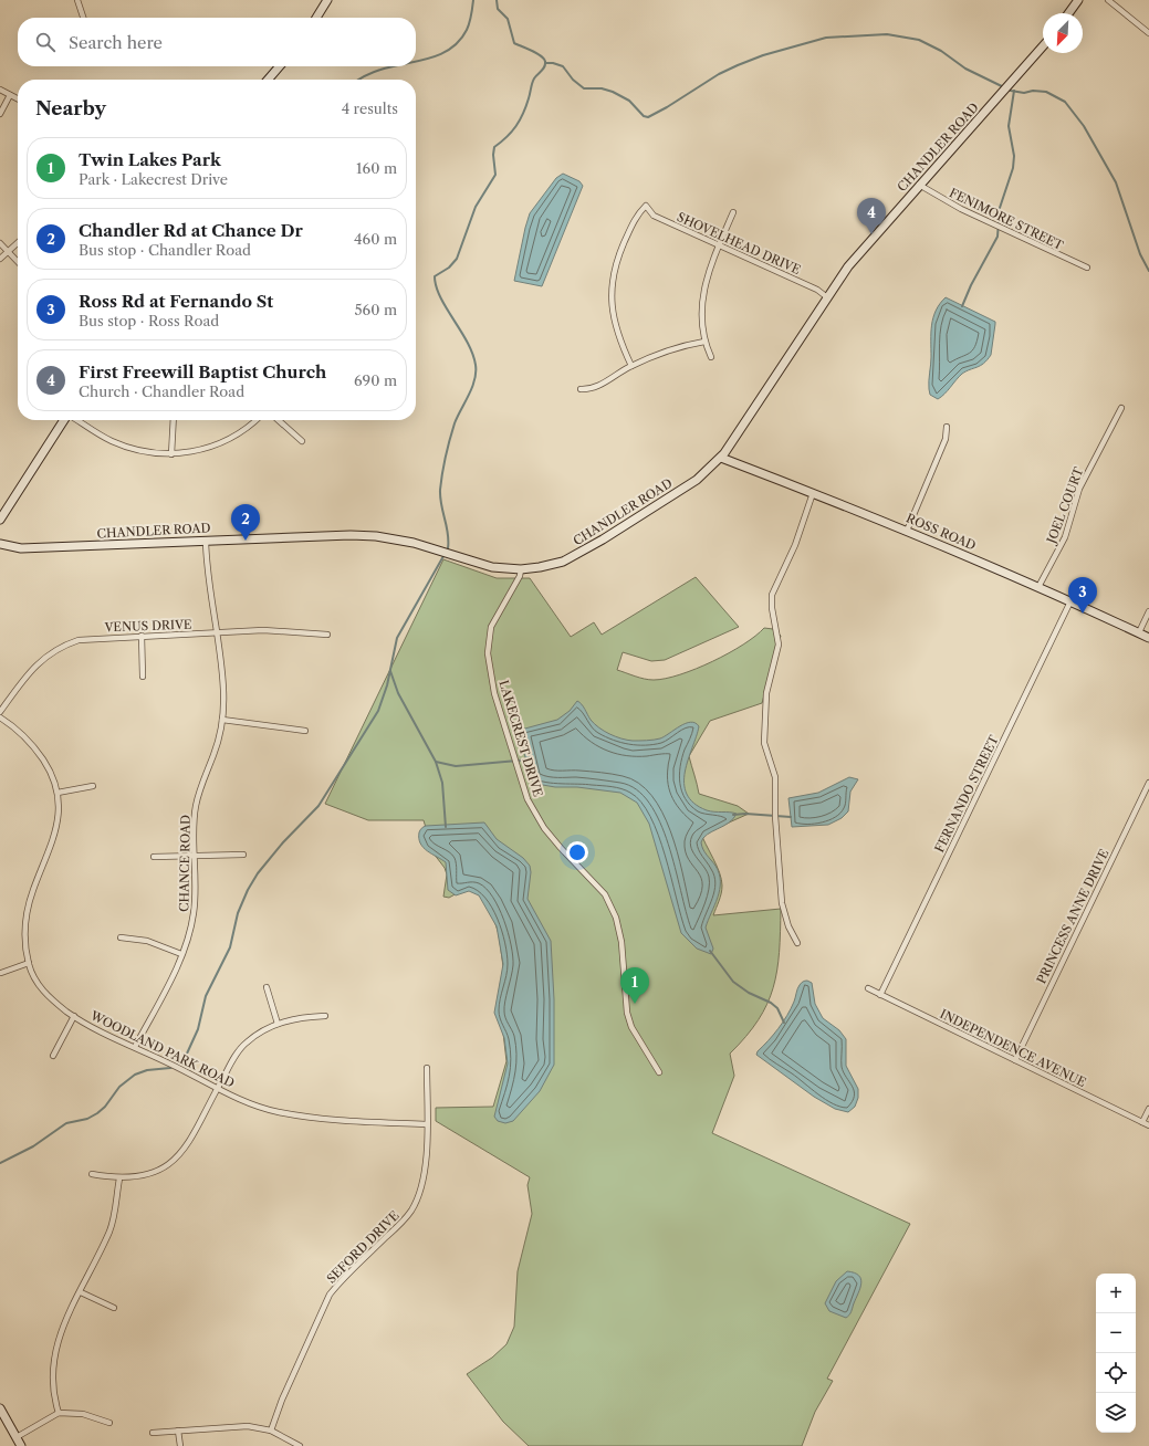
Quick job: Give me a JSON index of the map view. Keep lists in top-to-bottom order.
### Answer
{
  "streets": {
    "street": [
      "CHANDLER ROAD",
      "FENIMORE STREET",
      "SHOVELHEAD DRIVE",
      "JOEL COURT",
      "ROSS ROAD",
      "VENUS DRIVE",
      "LAKECREST DRIVE",
      "FERNANDO STREET",
      "CHANCE ROAD",
      "PRINCESS ANNE DRIVE",
      "INDEPENDENCE AVENUE",
      "WOODLAND PARK ROAD",
      "SEFORD DRIVE"
    ]
  },
  "crossings": [
    ["CHANDLER ROAD", "FENIMORE STREET"],
    ["CHANDLER ROAD", "SHOVELHEAD DRIVE"],
    ["CHANDLER ROAD", "ROSS ROAD"],
    ["CHANDLER ROAD", "LAKECREST DRIVE"],
    ["CHANDLER ROAD", "CHANCE ROAD"],
    ["JOEL COURT", "ROSS ROAD"],
    ["ROSS ROAD", "FERNANDO STREET"],
    ["VENUS DRIVE", "CHANCE ROAD"],
    ["FERNANDO STREET", "INDEPENDENCE AVENUE"],
    ["CHANCE ROAD", "WOODLAND PARK ROAD"],
    ["PRINCESS ANNE DRIVE", "INDEPENDENCE AVENUE"],
    ["WOODLAND PARK ROAD", "SEFORD DRIVE"]
  ],
  "north": "bottom left",
  "page": {
    "search": "Search here",
    "heading": ["Nearby", "4 results"],
    "list": [
      {
        "mark": "1",
        "name": "Twin Lakes Park",
        "note": "Park · Lakecrest Drive",
        "value": "160 m"
      },
      {
        "mark": "2",
        "name": "Chandler Rd at Chance Dr",
        "note": "Bus stop · Chandler Road",
        "value": "460 m"
      },
      {
        "mark": "3",
        "name": "Ross Rd at Fernando St",
        "note": "Bus stop · Ross Road",
        "value": "560 m"
      },
      {
        "mark": "4",
        "name": "First Freewill Baptist Church",
        "note": "Church · Chandler Road",
        "value": "690 m"
      }
    ],
    "pins": [
      "4",
      "2",
      "3",
      "1"
    ],
    "map_buttons": ["+", "−"]
  }
}
